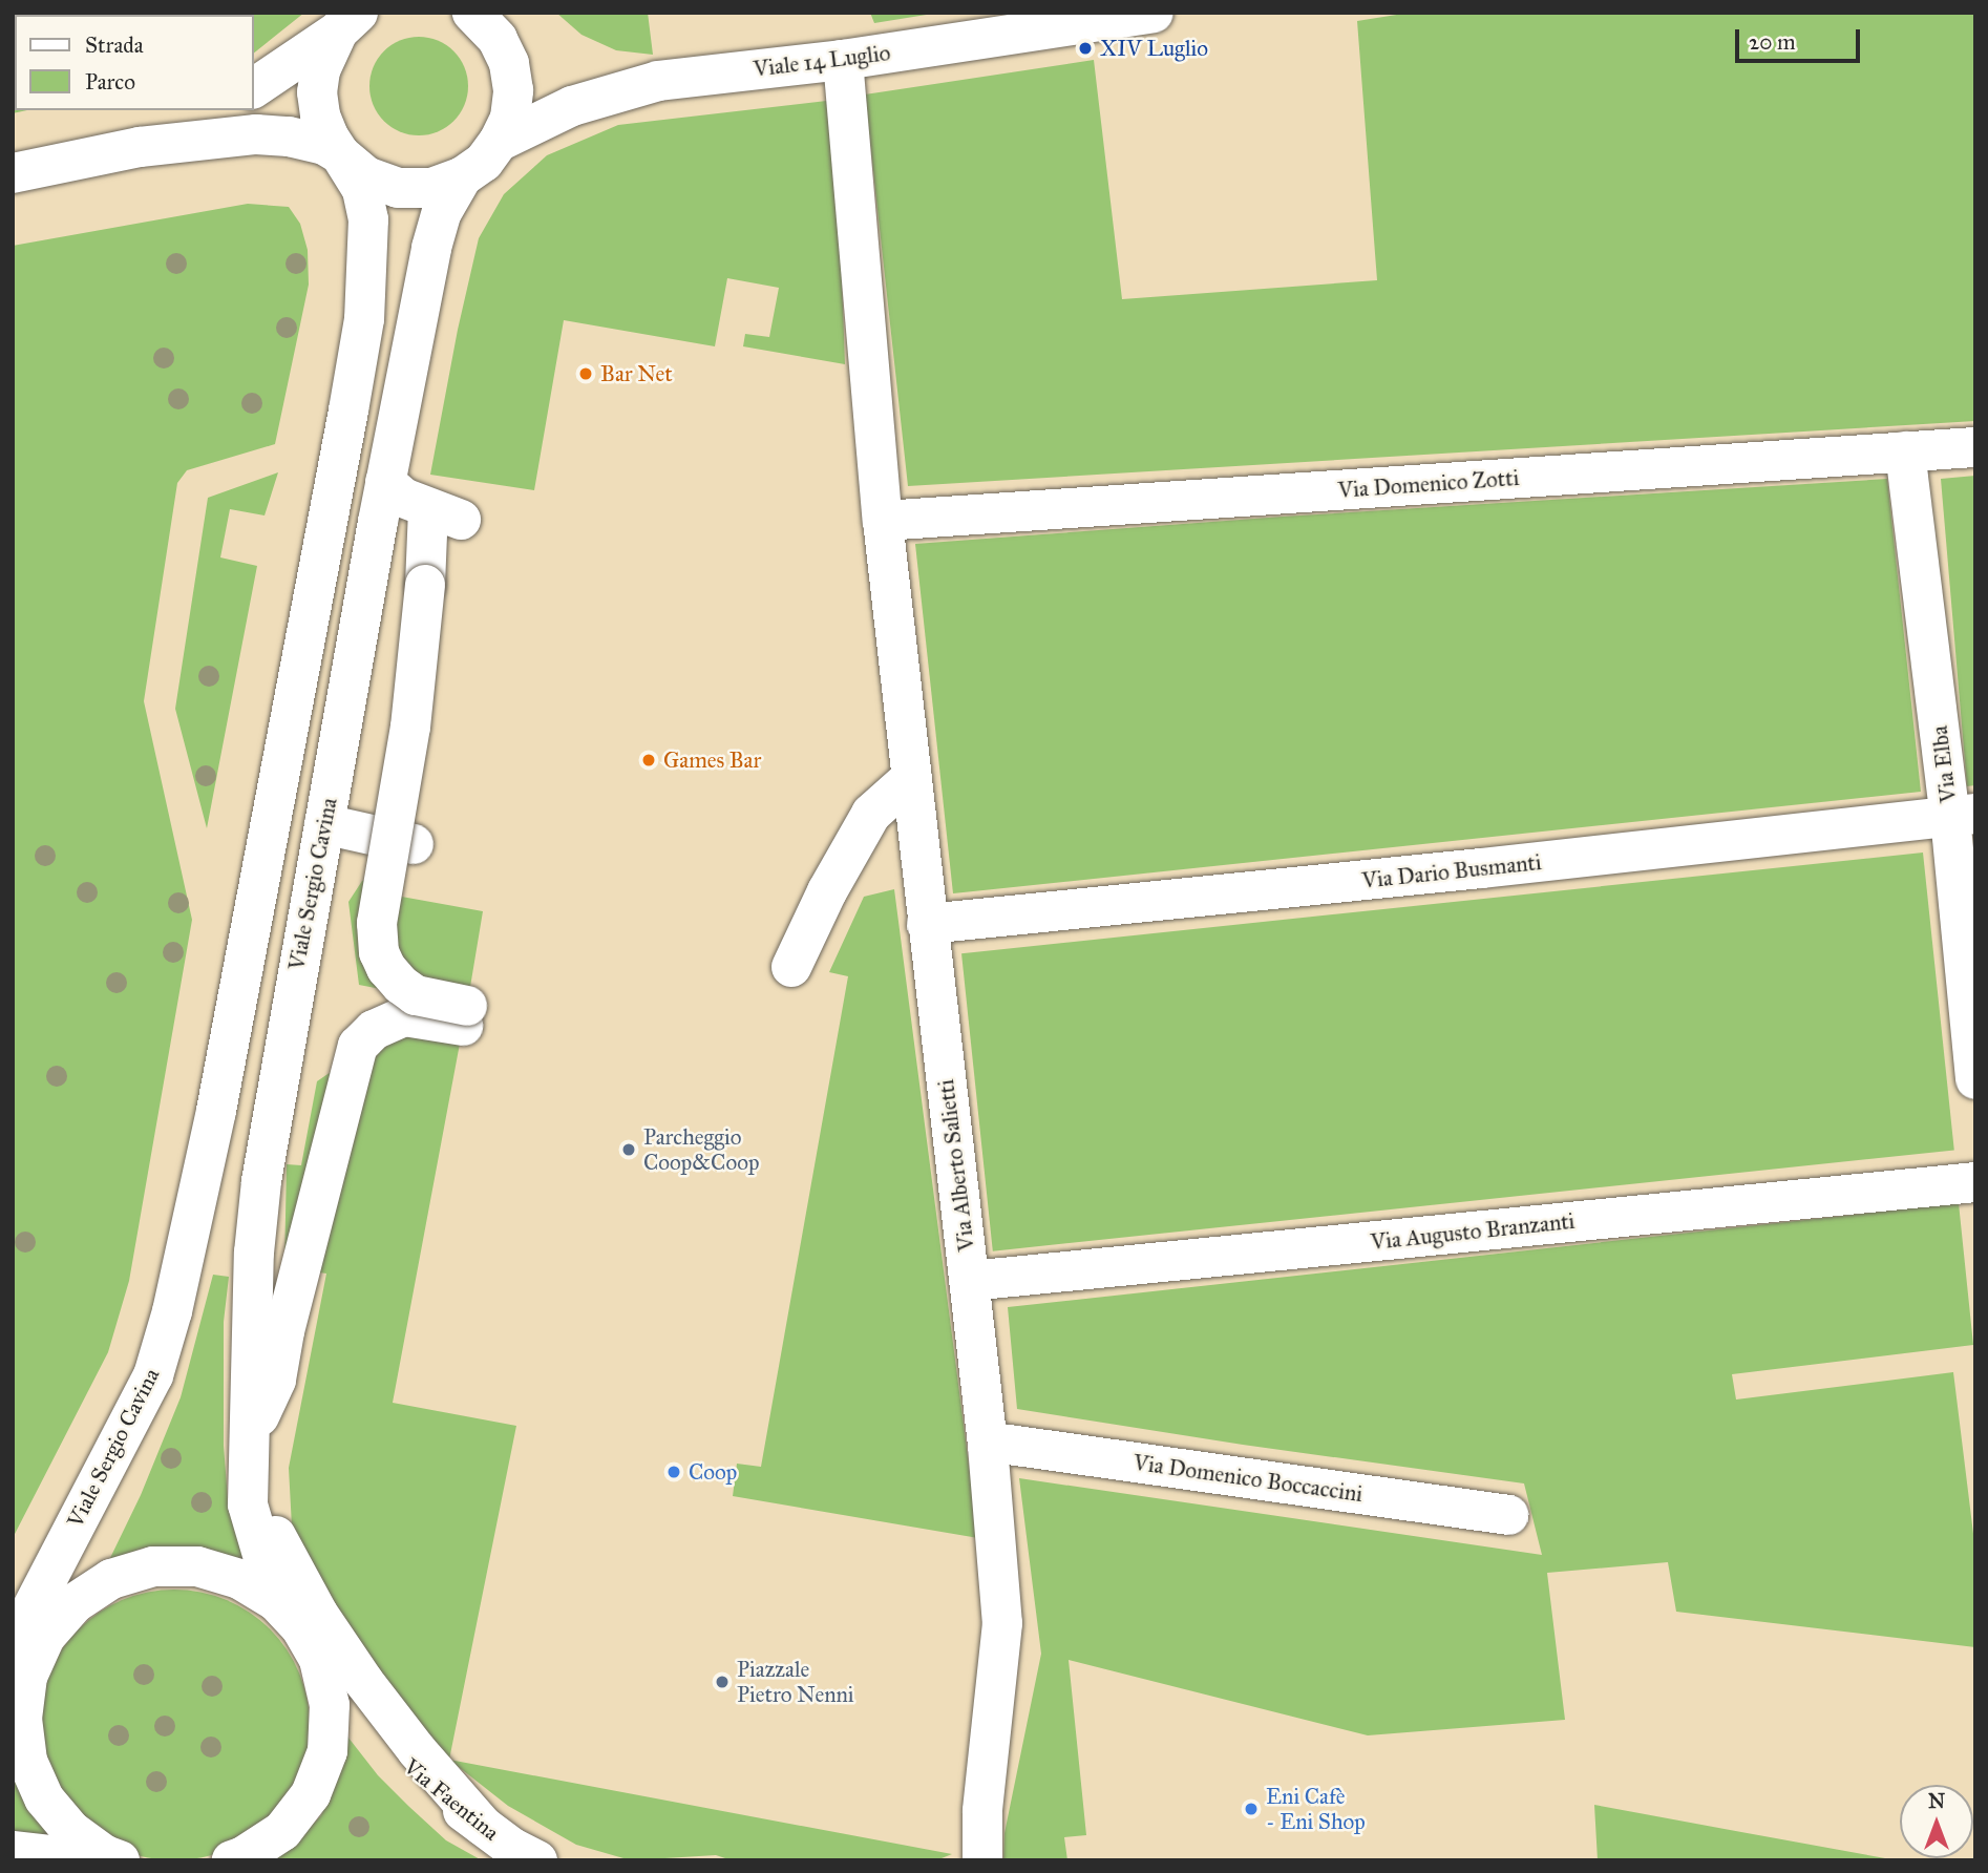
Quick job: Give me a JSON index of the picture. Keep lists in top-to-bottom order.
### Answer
{
  "streets": {
    "street": [
      "Viale 14 Luglio",
      "Via Domenico Zotti",
      "Via Elba",
      "Via Dario Busmanti",
      "Viale Sergio Cavina",
      "Via Alberto Salietti",
      "Via Augusto Branzanti",
      "Via Domenico Boccaccini",
      "Via Faentina"
    ]
  },
  "crossings": [
    ["Viale 14 Luglio", "Via Alberto Salietti"],
    ["Via Domenico Zotti", "Via Elba"],
    ["Via Domenico Zotti", "Via Alberto Salietti"],
    ["Via Elba", "Via Dario Busmanti"],
    ["Via Dario Busmanti", "Via Alberto Salietti"],
    ["Via Alberto Salietti", "Via Augusto Branzanti"],
    ["Via Alberto Salietti", "Via Domenico Boccaccini"]
  ],
  "places": [
    "XIV Luglio",
    "Bar Net",
    "Games Bar",
    "Parcheggio Coop&Coop",
    "Coop",
    "Piazzale Pietro Nenni",
    "Eni Cafè - Eni Shop"
  ],
  "legend": ["Strada", "Parco"],
  "scale_bar": "20 m",
  "north": "top"
}
